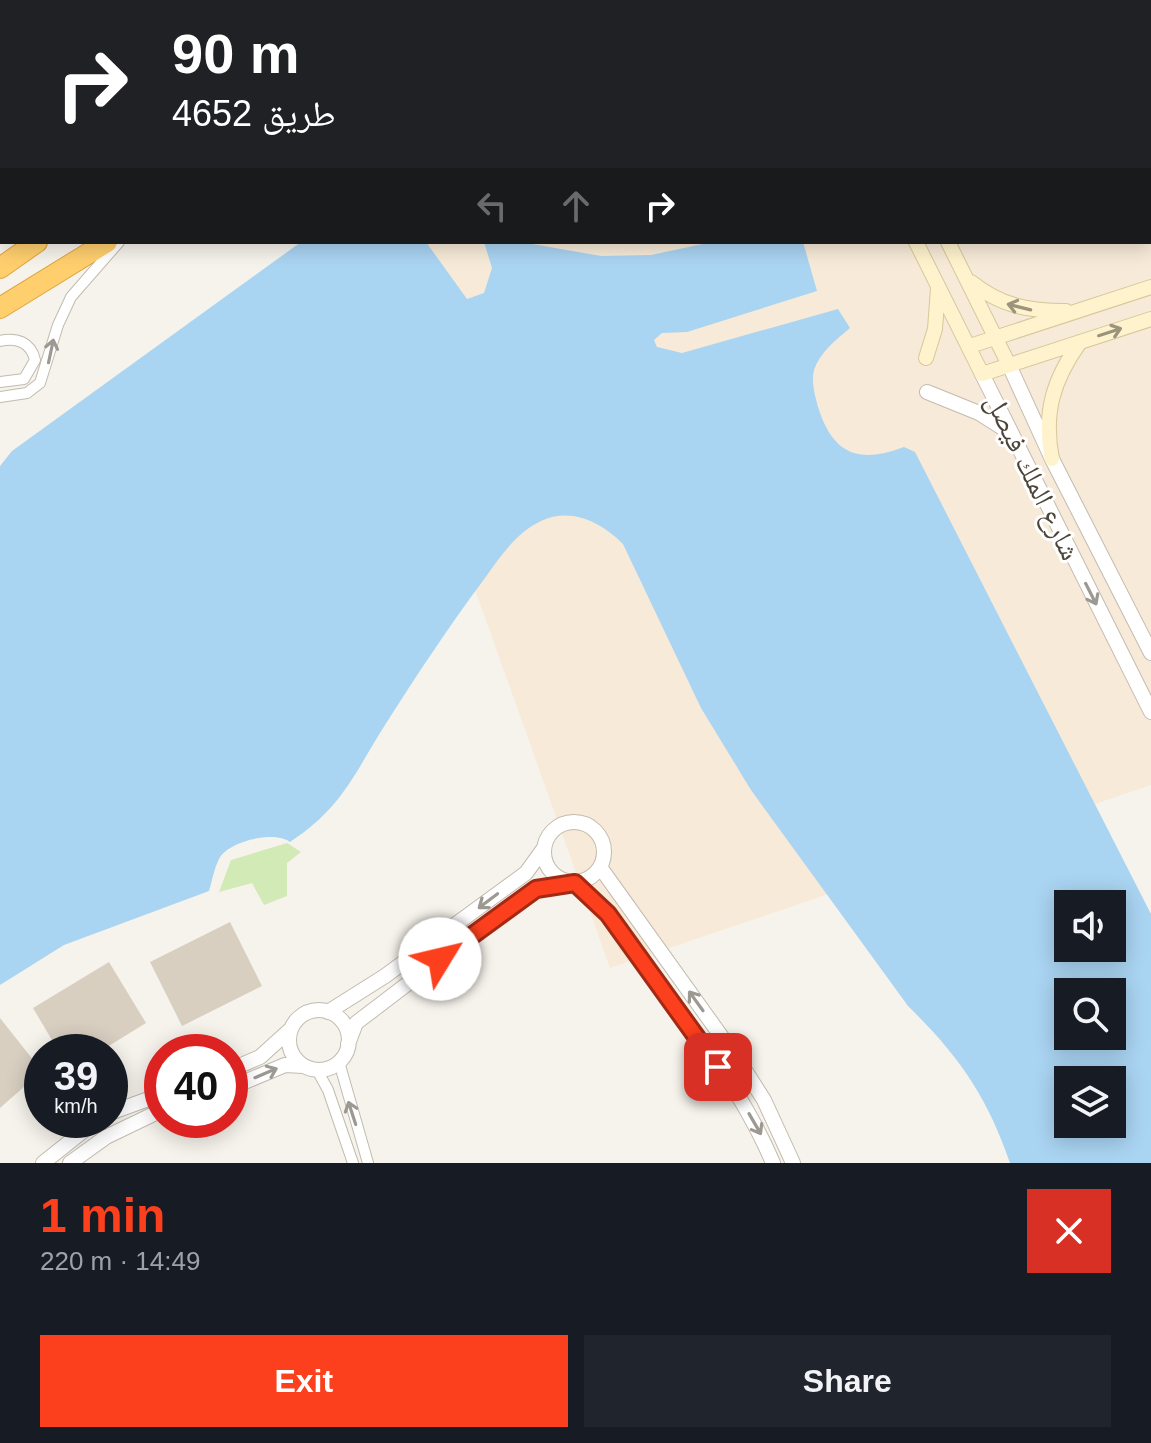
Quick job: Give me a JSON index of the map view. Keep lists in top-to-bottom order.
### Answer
{
  "streets": {
    "main road": ["شارع الملك فيصل"]
  },
  "page": {
    "turn": ["90 m", "طريق 4652"],
    "speed": "39 km/h",
    "limit": "40",
    "heading": ["1 min", "220 m · 14:49"],
    "buttons": ["Exit", "Share"]
  }
}
